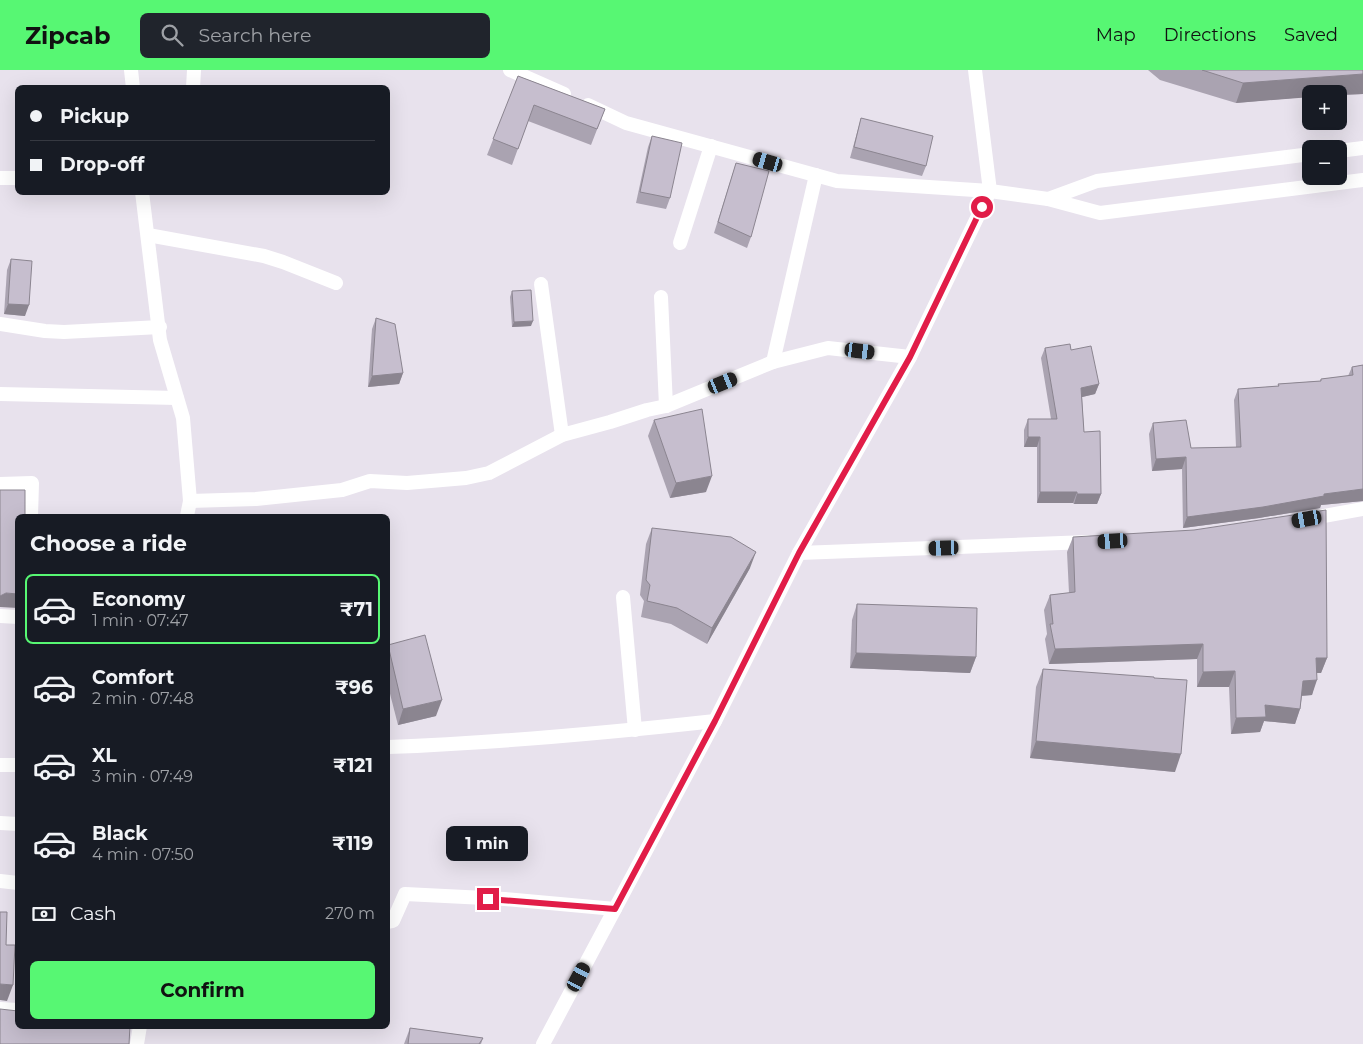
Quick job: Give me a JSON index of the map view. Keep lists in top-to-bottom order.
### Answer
{
  "page": {
    "header": "Zipcab",
    "search": "Search here",
    "nav": ["Map", "Directions", "Saved"],
    "map_buttons": ["+", "−"],
    "banner": ["Pickup", "Drop-off"],
    "heading": "Choose a ride",
    "list": [
      {
        "name": "Economy",
        "note": "1 min · 07:47",
        "value": "₹71"
      },
      {
        "name": "Comfort",
        "note": "2 min · 07:48",
        "value": "₹96"
      },
      {
        "name": "XL",
        "note": "3 min · 07:49",
        "value": "₹121"
      },
      {
        "name": "Black",
        "note": "4 min · 07:50",
        "value": "₹119"
      }
    ],
    "bubble": "1 min",
    "pay": ["Cash", "270 m"],
    "buttons": "Confirm"
  }
}
